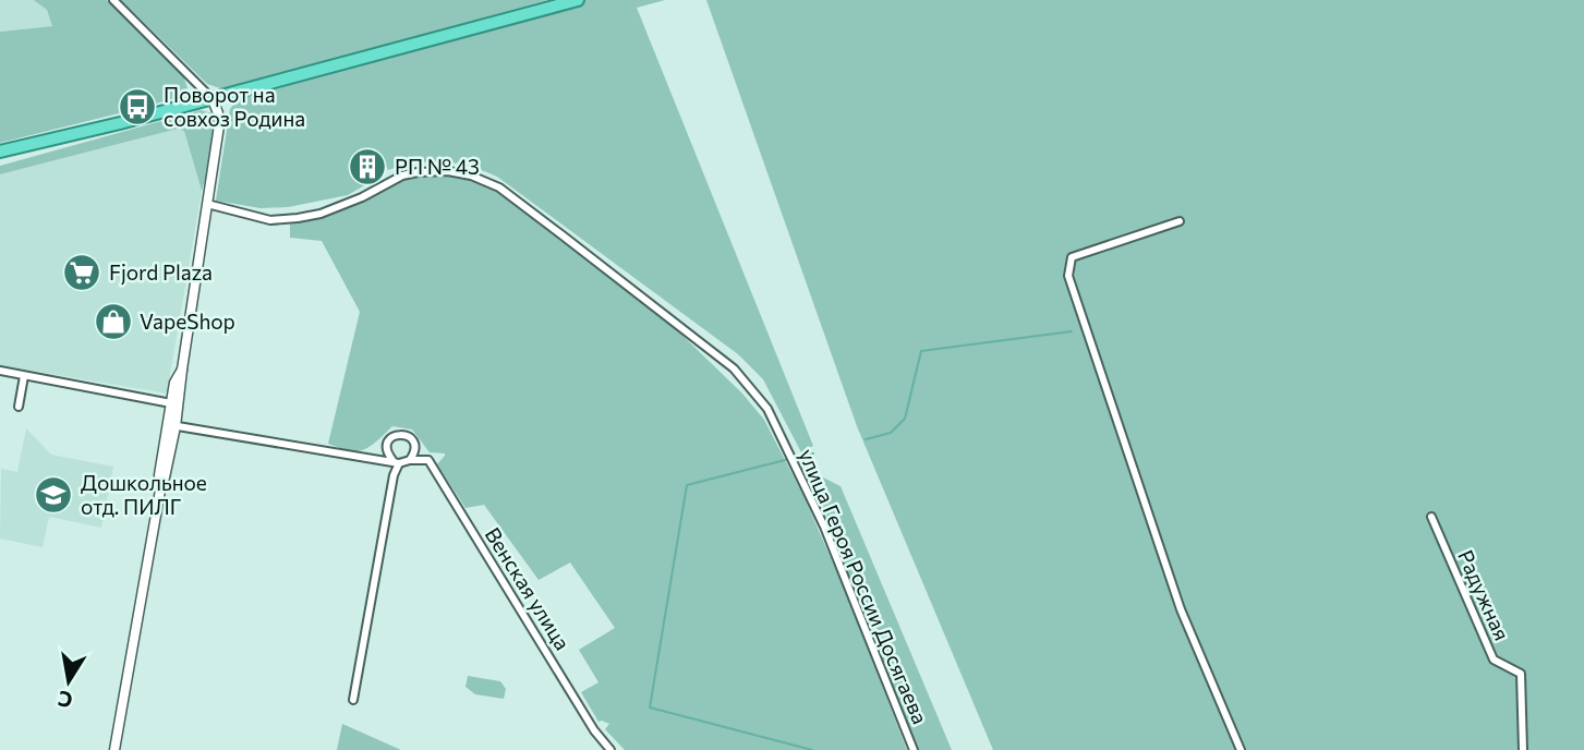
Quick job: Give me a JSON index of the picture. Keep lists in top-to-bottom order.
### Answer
{
  "streets": {
    "street": ["улица Героя России Досягаева", "Венская улица", "Радужная"]
  },
  "places": {
    "bus stop": ["Поворот на совхоз Родина"],
    "building": ["РП № 43"],
    "supermarket": ["Fjord Plaza"],
    "shop": ["VapeShop"],
    "school or university": ["Дошкольное отд. ПИЛГ"]
  },
  "north": "bottom"
}
